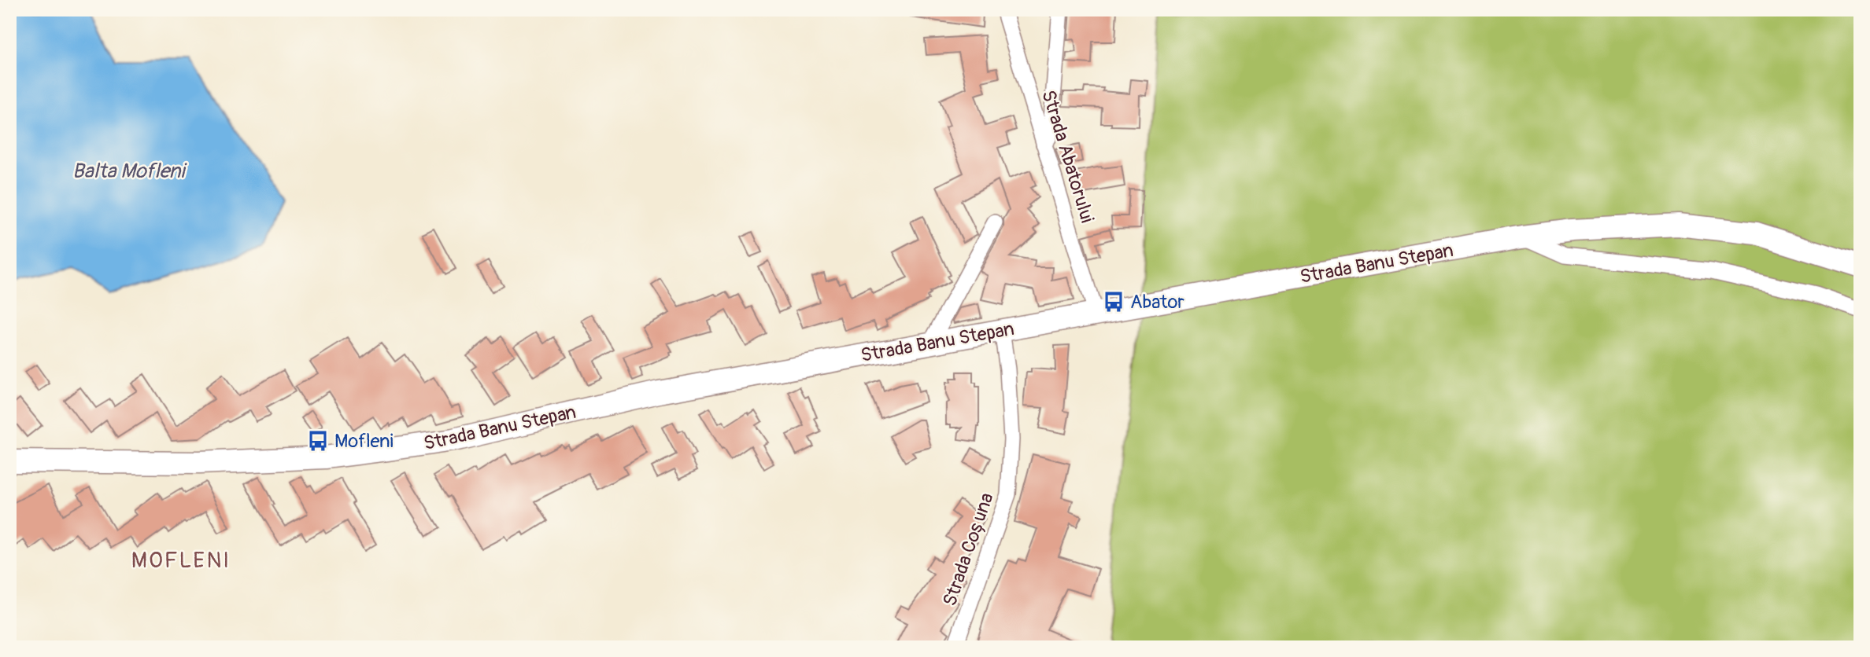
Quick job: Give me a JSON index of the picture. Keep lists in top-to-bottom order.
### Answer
{
  "streets": {
    "main road": ["Strada Banu Stepan"],
    "street": ["Strada Abatorului", "Strada Coșuna"]
  },
  "crossings": [
    ["Strada Abatorului", "Strada Banu Stepan"],
    ["Strada Banu Stepan", "Strada Coșuna"]
  ],
  "districts": ["MOFLENI"],
  "water": ["Balta Mofleni"],
  "places": {
    "bus stop": ["Abator", "Mofleni"]
  }
}
